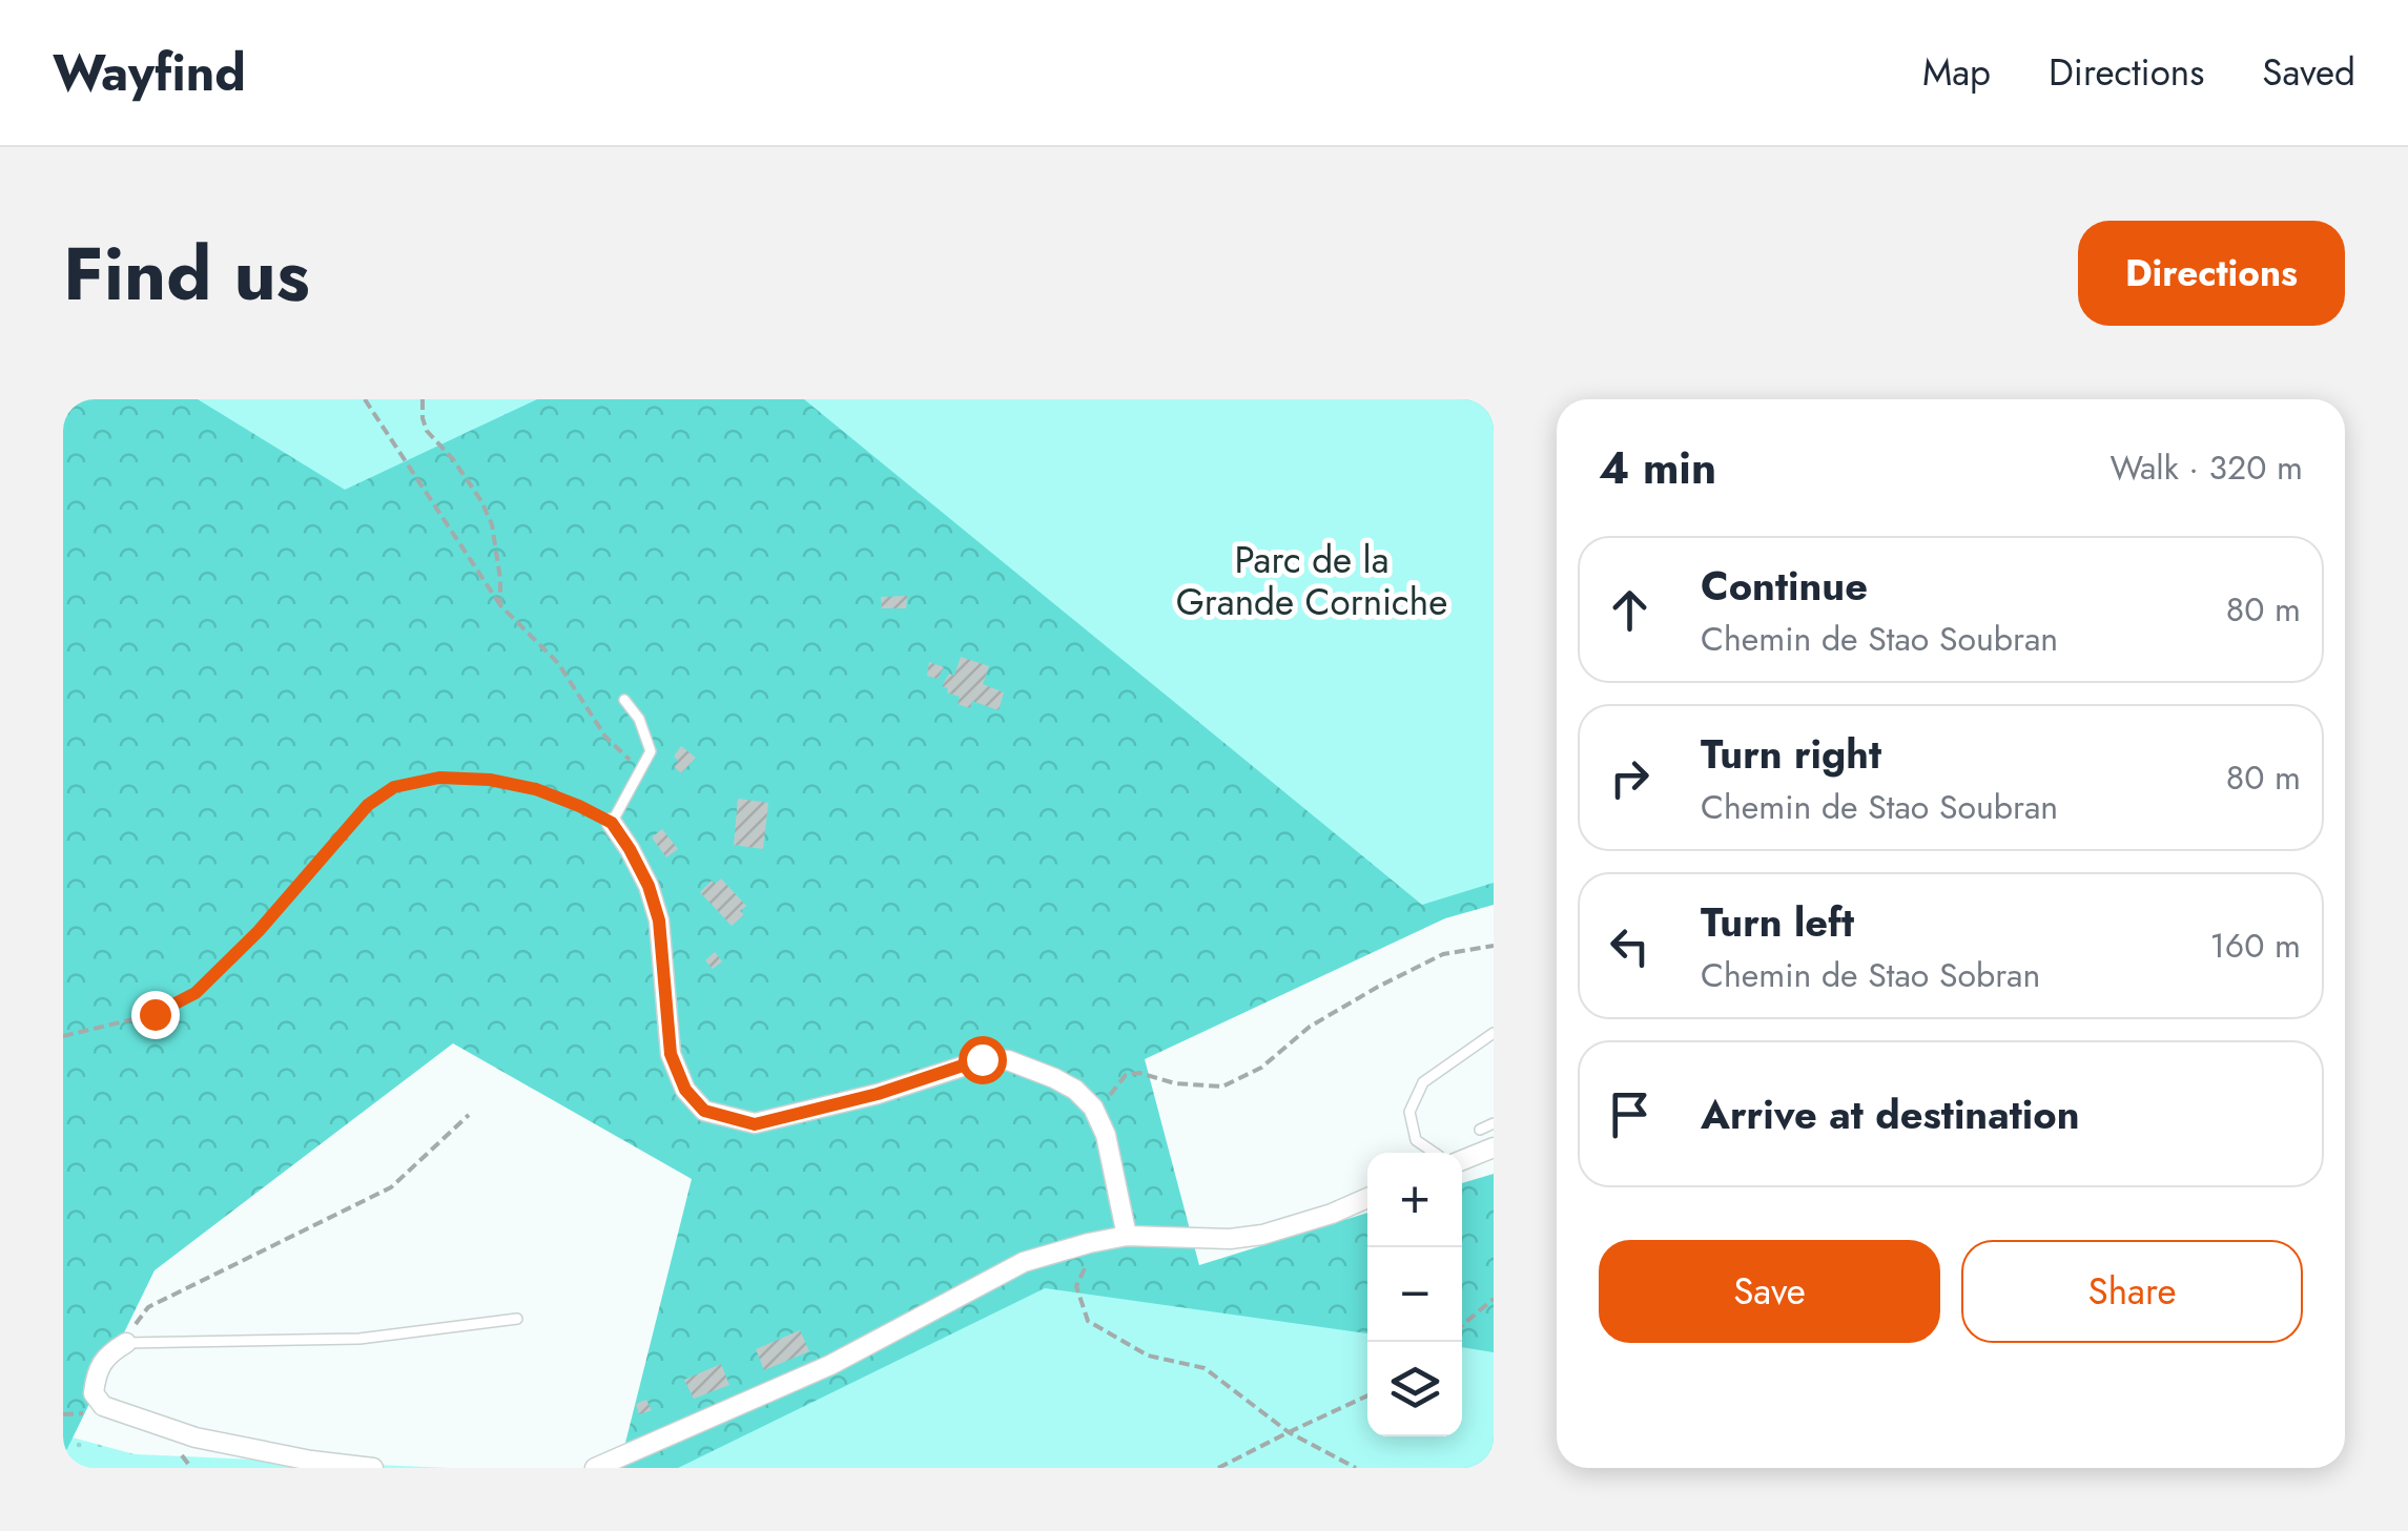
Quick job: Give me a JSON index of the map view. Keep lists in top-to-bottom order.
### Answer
{
  "parks": ["Parc de la Grande Corniche"],
  "page": {
    "header": "Wayfind",
    "nav": ["Map", "Directions", "Saved"],
    "title": "Find us",
    "buttons": [
      "Directions",
      ["Save", "Share"]
    ],
    "heading": ["4 min", "Walk · 320 m"],
    "list": [
      ["Continue", "Chemin de Stao Soubran", "80 m"],
      ["Turn right", "Chemin de Stao Soubran", "80 m"],
      ["Turn left", "Chemin de Stao Sobran", "160 m"],
      "Arrive at destination"
    ],
    "map_buttons": ["+", "−"]
  }
}
